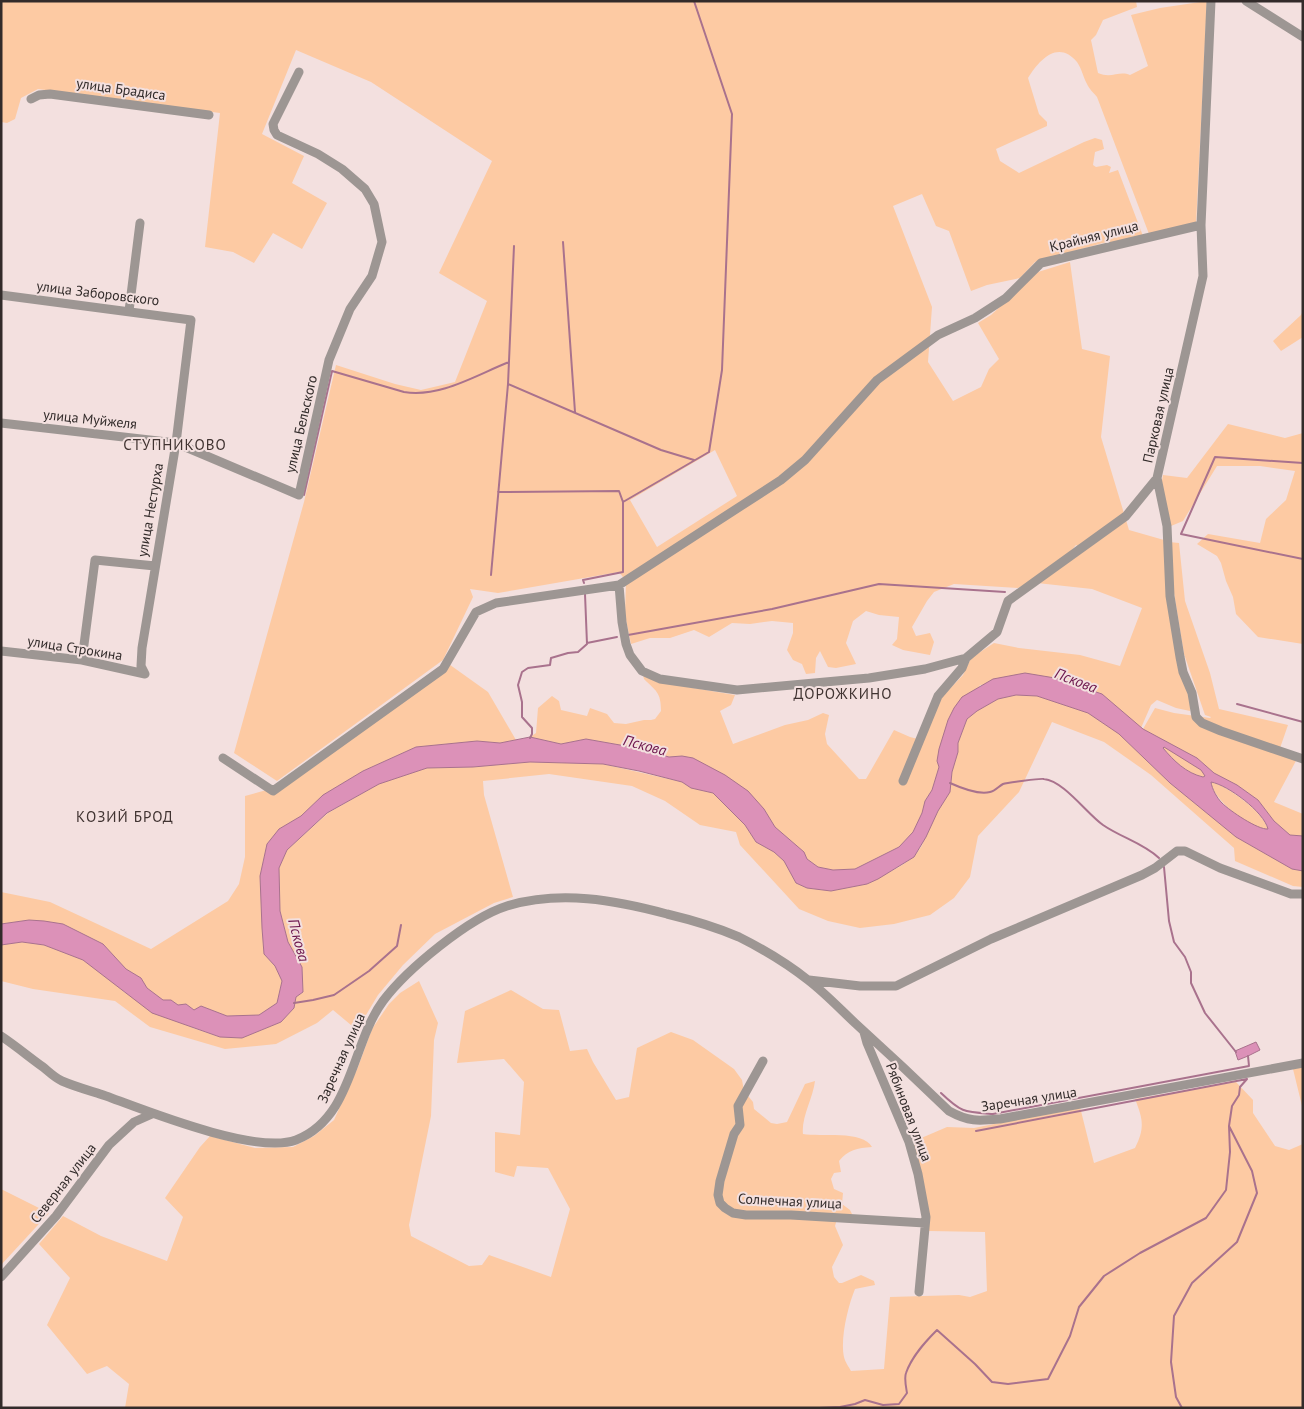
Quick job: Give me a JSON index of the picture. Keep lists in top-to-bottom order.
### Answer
{
  "streets": {
    "street": [
      "улица Брадиса",
      "Крайняя улица",
      "улица Заборовского",
      "Парковая улица",
      "улица Муйжеля",
      "улица Бельского",
      "улица Нестурха",
      "улица Строкина",
      "Заречная улица",
      "Рябиновая улица",
      "Северная улица",
      "Солнечная улица"
    ]
  },
  "crossings": [
    ["Крайняя улица", "Парковая улица"],
    ["улица Заборовского", "улица Нестурха"],
    ["улица Муйжеля", "улица Бельского"],
    ["улица Муйжеля", "улица Нестурха"],
    ["улица Бельского", "улица Нестурха"],
    ["улица Нестурха", "улица Строкина"],
    ["Заречная улица", "Рябиновая улица"],
    ["Заречная улица", "Северная улица"],
    ["Рябиновая улица", "Солнечная улица"]
  ],
  "districts": ["СТУПНИКОВО", "ДОРОЖКИНО", "КОЗИЙ БРОД"],
  "water": ["Пскова"]
}
